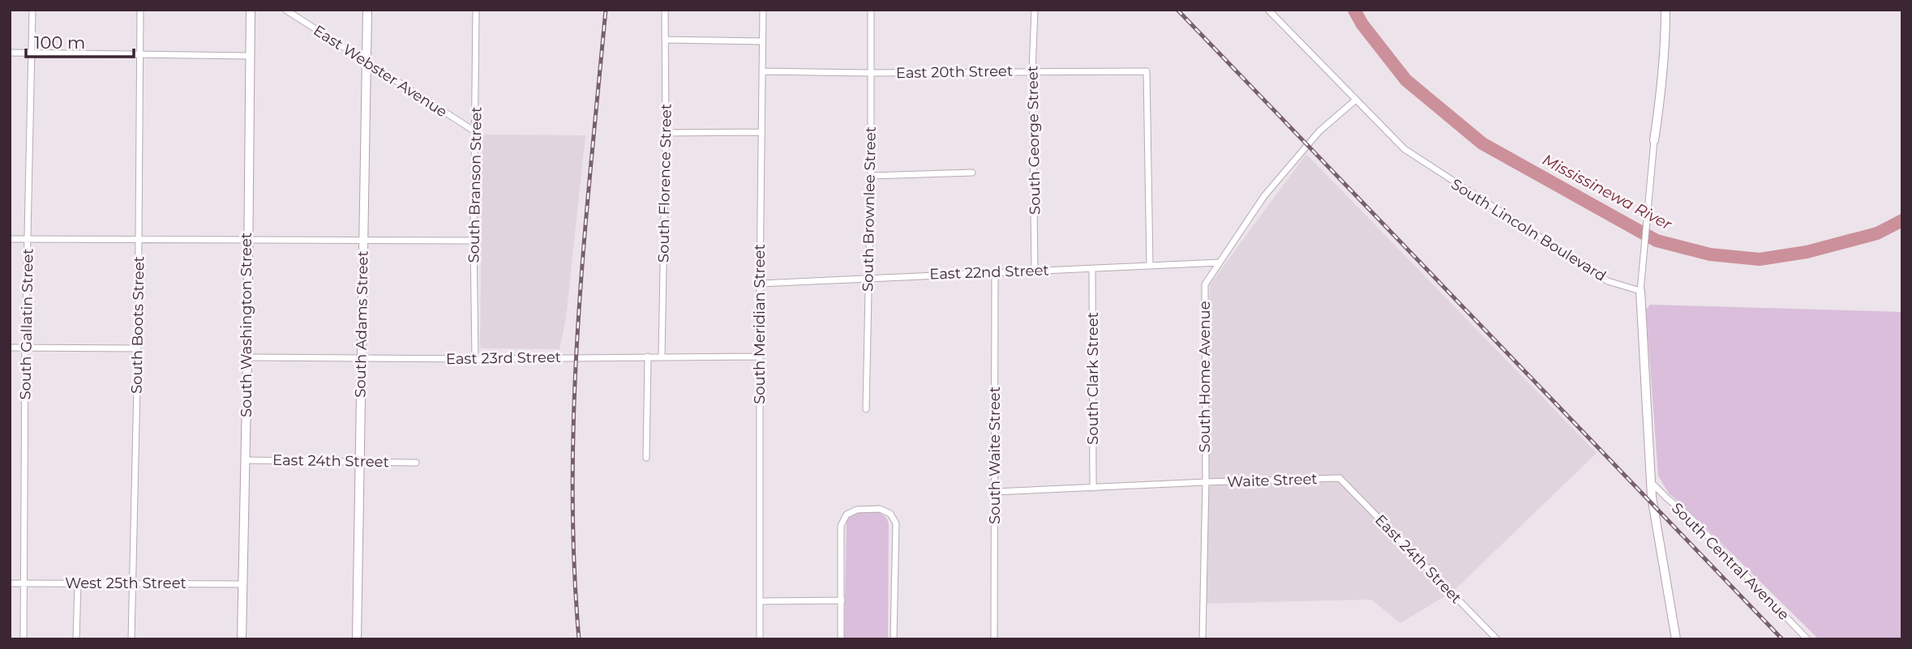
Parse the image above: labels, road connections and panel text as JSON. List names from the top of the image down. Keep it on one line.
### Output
{"streets":{"main road":["South Adams Street","South Washington Street"],"street":["East Webster Avenue","East 20th Street","South George Street","South Florence Street","South Branson Street","South Brownlee Street","South Lincoln Boulevard","East 22nd Street","South Gallatin Street","South Meridian Street","South Boots Street","East 23rd Street","South Home Avenue","South Clark Street","South Waite Street","East 24th Street","Waite Street","South Central Avenue","West 25th Street"]},"crossings":[["East Webster Avenue","South Branson Street"],["East Webster Avenue","South Adams Street"],["East 20th Street","South George Street"],["East 20th Street","South Brownlee Street"],["East 20th Street","East 22nd Street"],["East 20th Street","South Meridian Street"],["South George Street","East 22nd Street"],["South Florence Street","East 23rd Street"],["South Branson Street","East 23rd Street"],["South Brownlee Street","East 22nd Street"],["South Lincoln Boulevard","South Home Avenue"],["East 22nd Street","South Meridian Street"],["East 22nd Street","South Home Avenue"],["East 22nd Street","South Clark Street"],["East 22nd Street","South Waite Street"],["South Gallatin Street","West 25th Street"],["South Adams Street","East 23rd Street"],["South Adams Street","East 24th Street"],["South Meridian Street","East 23rd Street"],["South Boots Street","West 25th Street"],["South Washington Street","East 23rd Street"],["South Washington Street","East 24th Street"],["South Washington Street","West 25th Street"],["South Home Avenue","Waite Street"],["East 24th Street","Waite Street"]],"water":["Mississinewa River"],"scale_bar":"100 m"}
